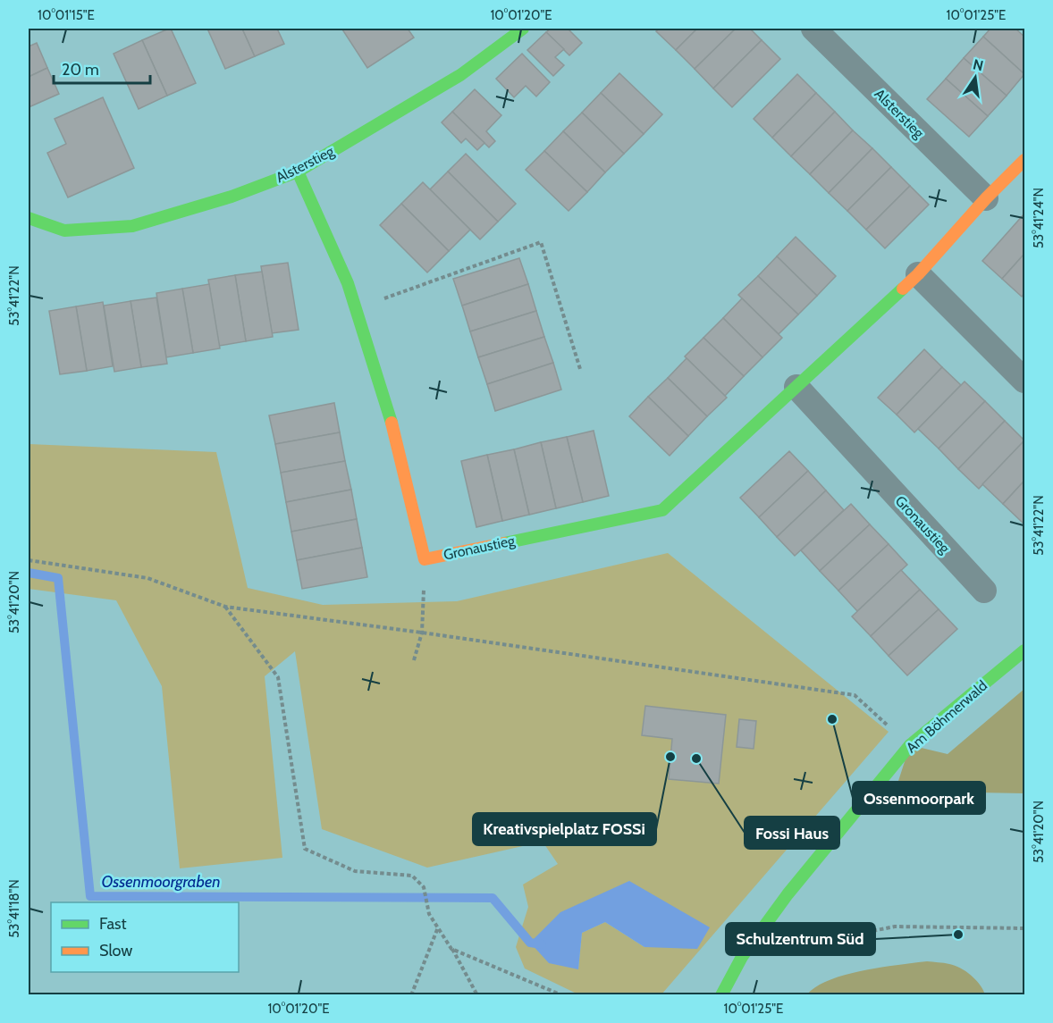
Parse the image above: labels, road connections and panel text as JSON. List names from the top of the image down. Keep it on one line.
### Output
{"streets":{"street":["Alsterstieg","Gronaustieg","Am Böhmerwald"]},"crossings":[["Alsterstieg","Gronaustieg"]],"water":["Ossenmoorgraben"],"places":["Ossenmoorpark","Kreativspielplatz FOSSi","Fossi Haus","Schulzentrum Süd"],"legend":["Fast","Slow"],"scale_bar":"20 m","north":"top","coordinates":["10°01'15\"E","10°01'20\"E","10°01'25\"E","53°41'24\"N","53°41'22\"N","53°41'20\"N","53°41'18\"N"]}
